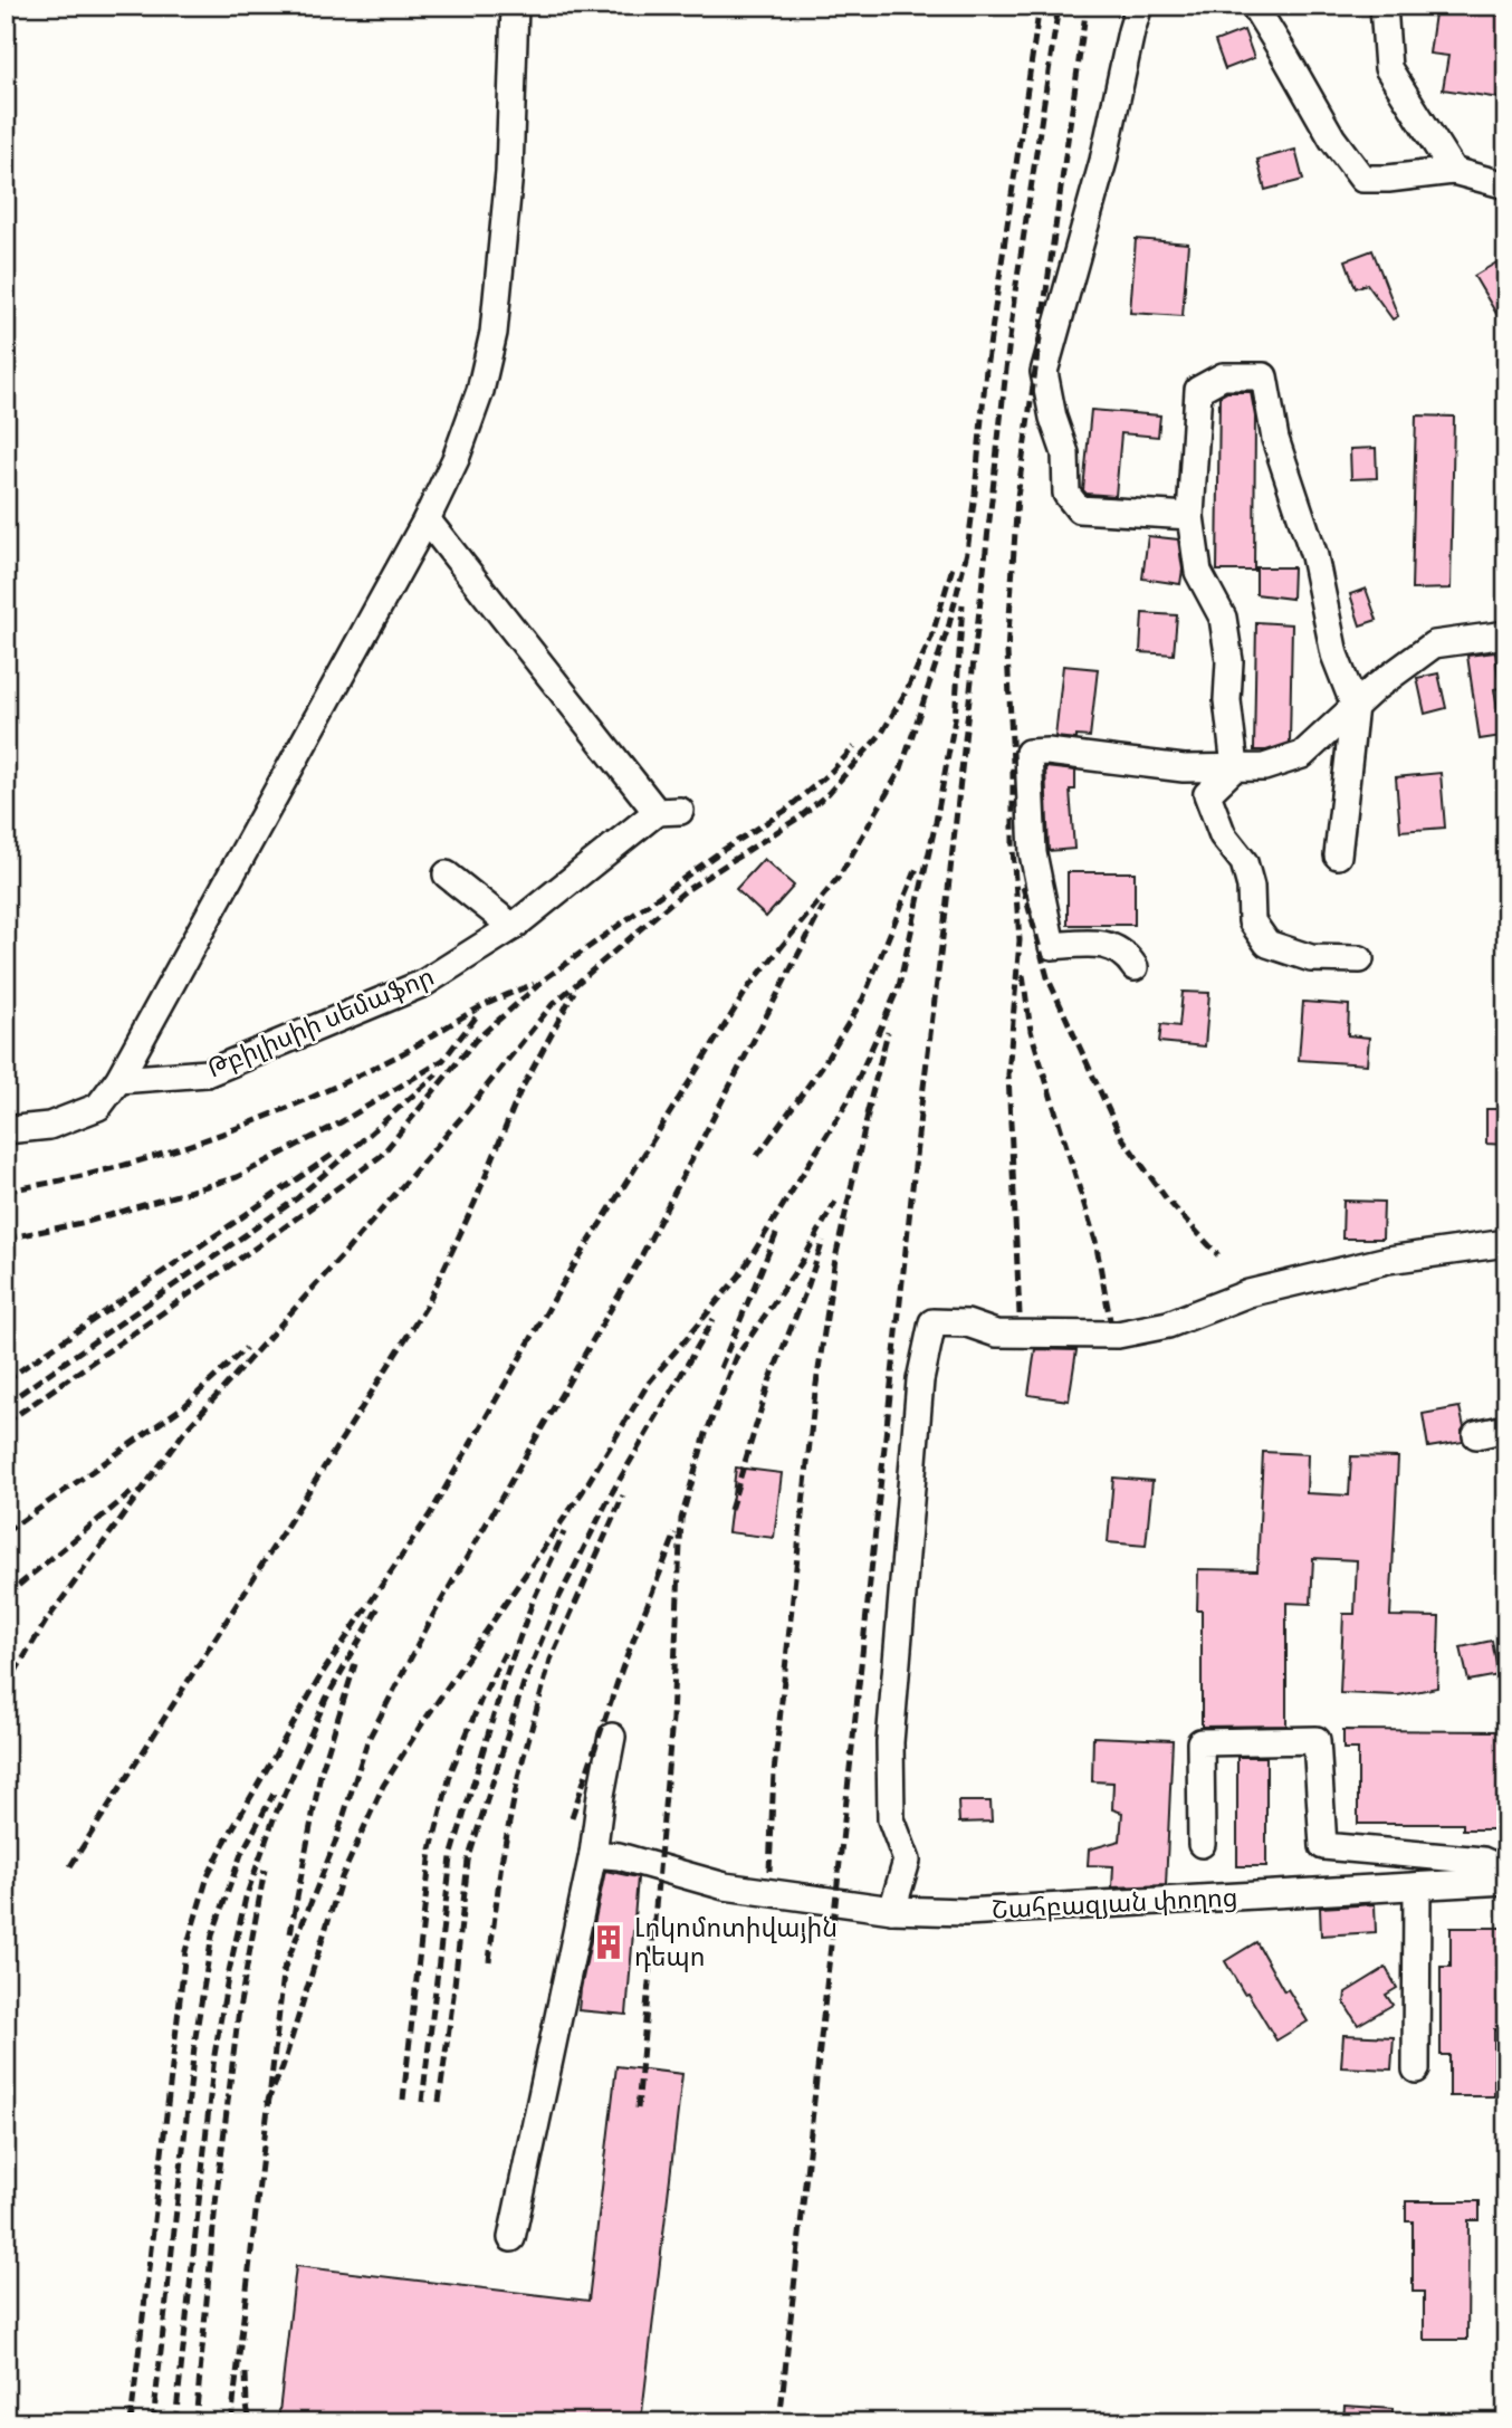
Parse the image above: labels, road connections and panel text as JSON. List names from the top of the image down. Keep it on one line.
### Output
{"streets":{"street":["Թբիլիսիի սեմաֆոր","Շահբազյան փողոց"]},"places":{"building":["Լոկոմոտիվային դեպո"]}}
